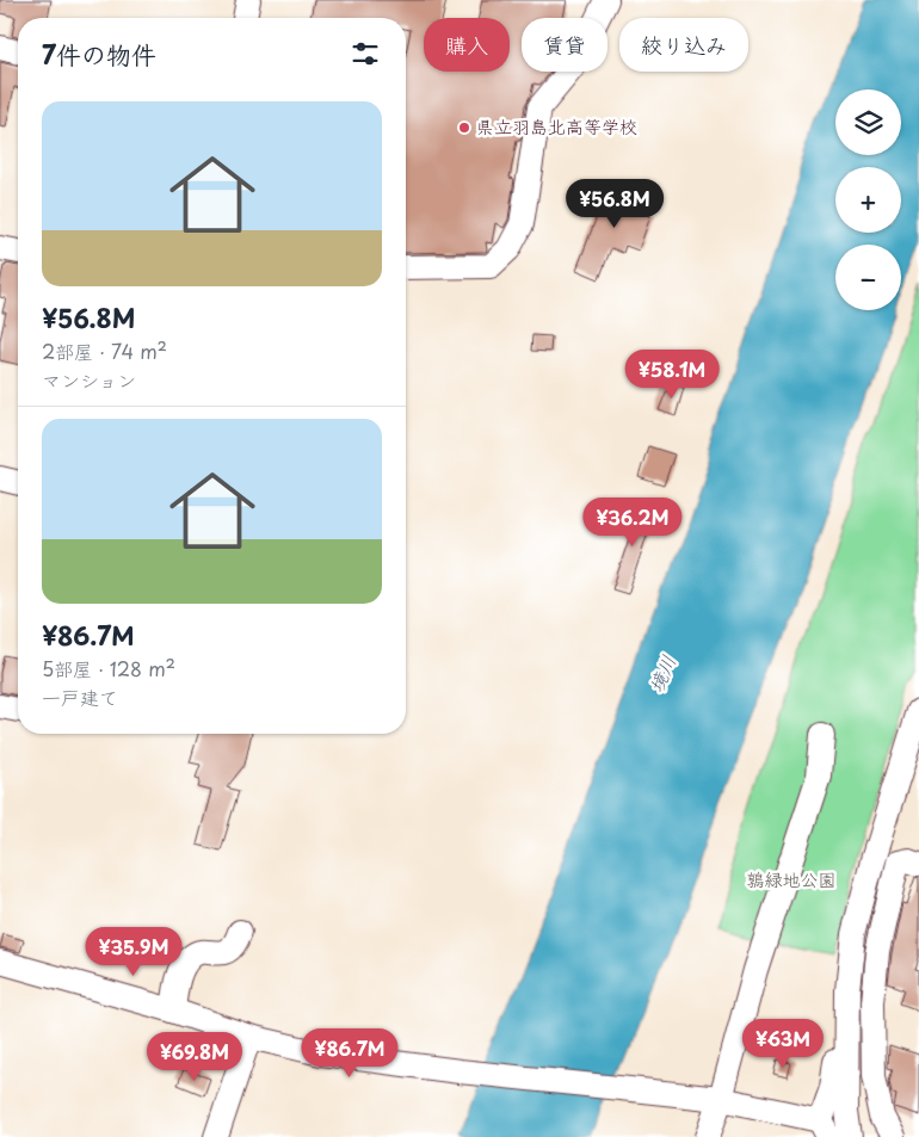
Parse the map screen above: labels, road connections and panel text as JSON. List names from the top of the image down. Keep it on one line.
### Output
{"water":["境川"],"parks":["鶉緑地公園"],"places":["県立羽島北高等学校"],"page":{"chip":["購入","賃貸","絞り込み"],"heading":"7件の物件","map_buttons":["+","−"],"list":[{"name":"¥56.8M","note":"2部屋 · 74 m² · マンション"},{"name":"¥86.7M","note":"5部屋 · 128 m² · 一戸建て"}],"price":["¥56.8M","¥58.1M","¥36.2M","¥35.9M","¥63M","¥86.7M","¥69.8M"]}}
